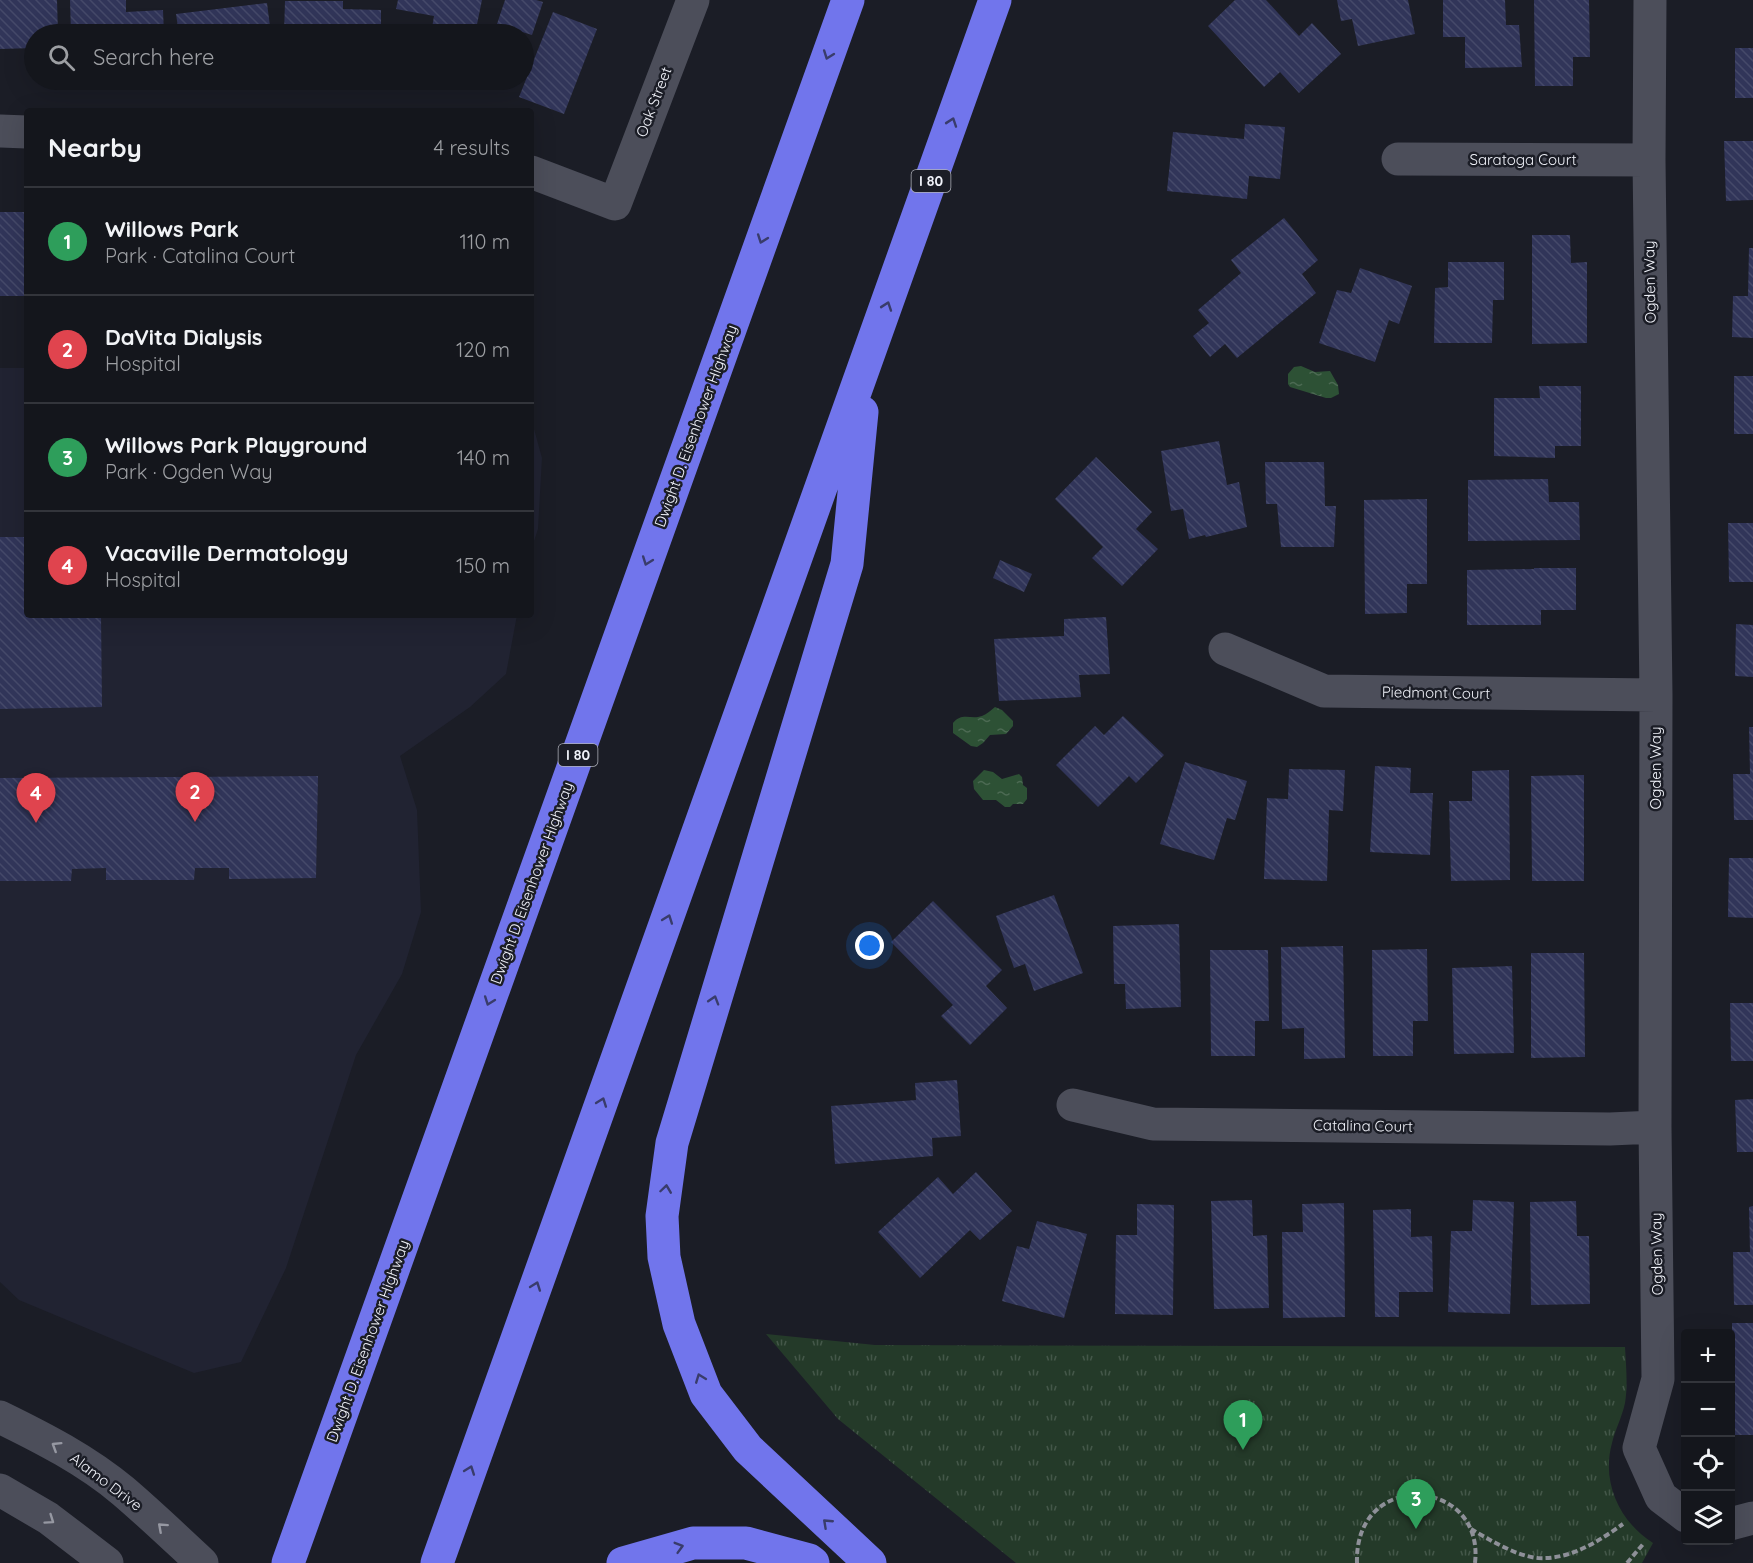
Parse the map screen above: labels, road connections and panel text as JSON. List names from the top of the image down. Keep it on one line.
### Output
{"streets":{"highway":["I 80","Dwight D. Eisenhower Highway"],"street":["Oak Street","Saratoga Court","Ogden Way","Piedmont Court","Catalina Court","Alamo Drive"]},"crossings":[["Saratoga Court","Ogden Way"],["Ogden Way","Piedmont Court"],["Ogden Way","Catalina Court"]],"page":{"search":"Search here","heading":["Nearby","4 results"],"list":[{"mark":"1","name":"Willows Park","note":"Park · Catalina Court","value":"110 m"},{"mark":"2","name":"DaVita Dialysis","note":"Hospital","value":"120 m"},{"mark":"3","name":"Willows Park Playground","note":"Park · Ogden Way","value":"140 m"},{"mark":"4","name":"Vacaville Dermatology","note":"Hospital","value":"150 m"}],"pins":["2","4","1","3"],"map_buttons":["+","−"]}}
